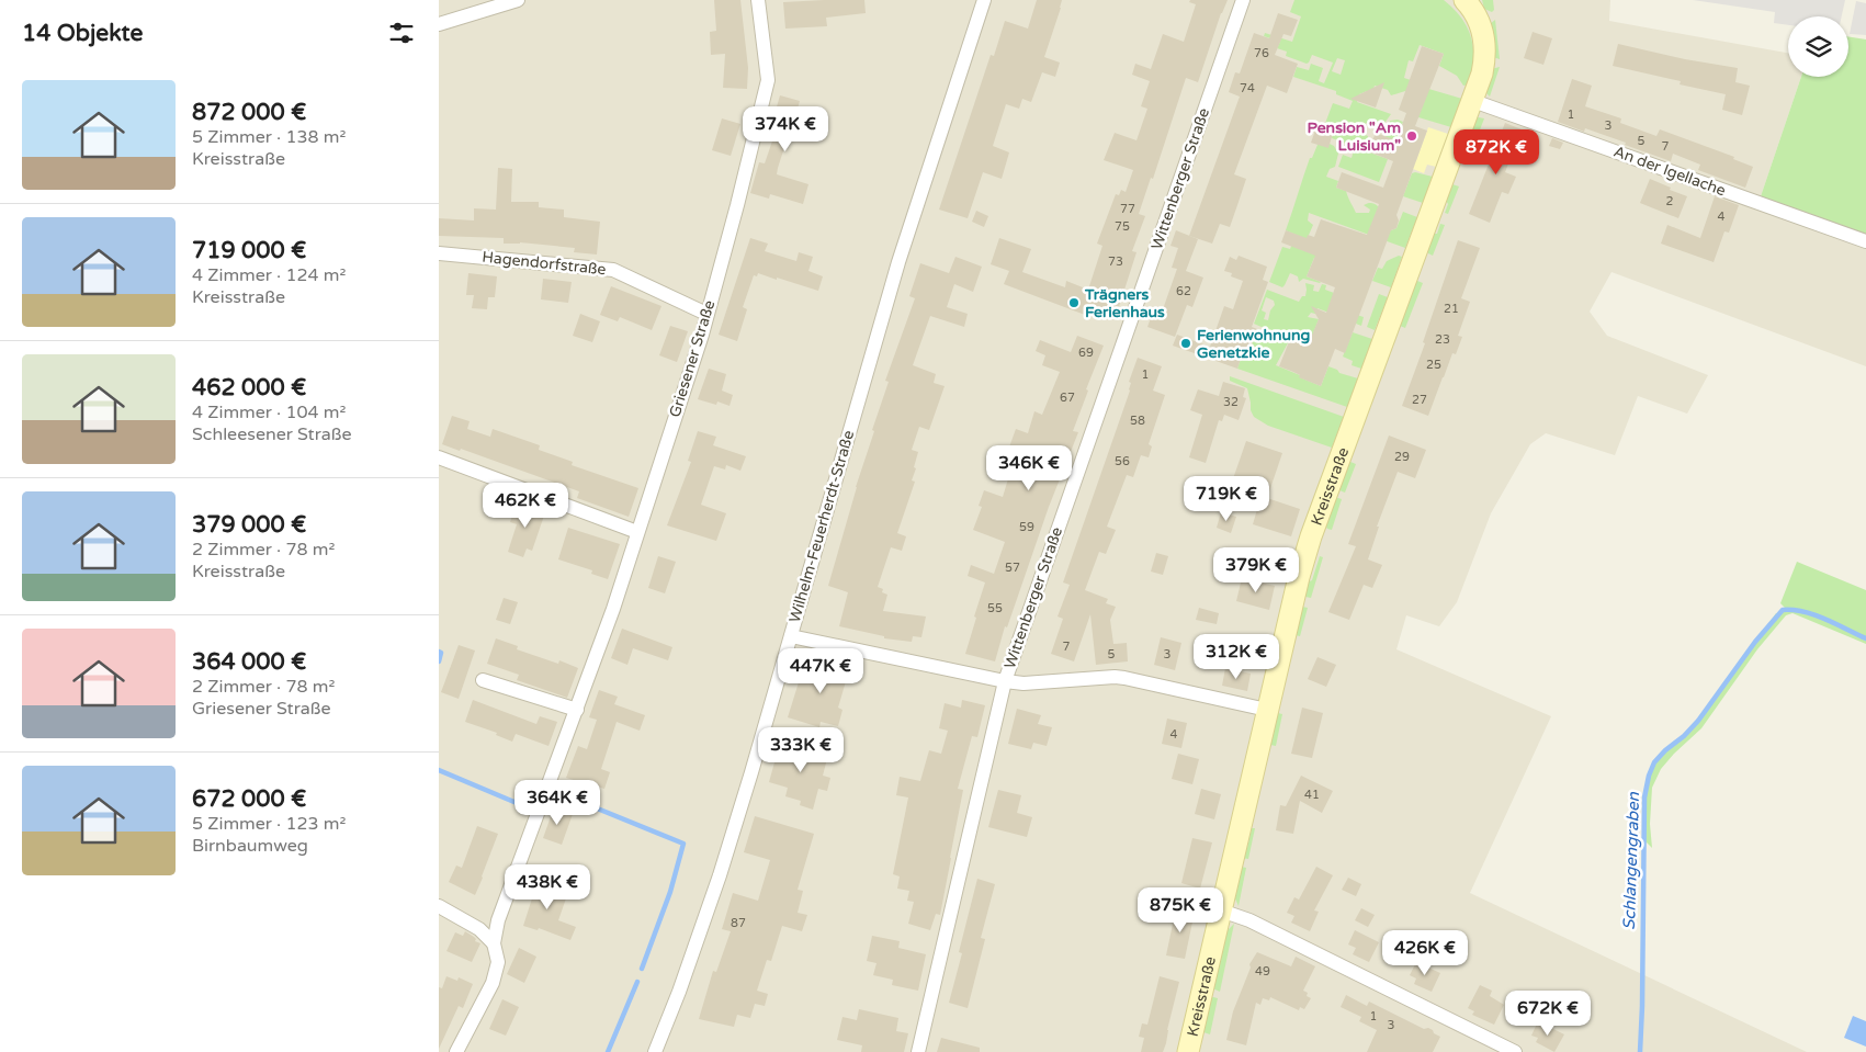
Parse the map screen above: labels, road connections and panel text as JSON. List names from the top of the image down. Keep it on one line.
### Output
{"streets":{"main road":["Kreisstraße"],"street":["An der Igellache","Wittenberger Straße","Hagendorfstraße","Griesener Straße","Wilhelm-Feuerherdt-Straße"]},"crossings":[["An der Igellache","Kreisstraße"],["Hagendorfstraße","Griesener Straße"]],"water":["Schlangengraben"],"places":["Pension \"Am Luisium\"","Trägners Ferienhaus","Ferienwohnung Genetzkie"],"house_numbers":["76","74","1","3","5","7","2","77","4","75","73","62","21","23","69","25","1","67","27","32","58","29","56","59","57","55","7","5","3","4","41","87","49","1","3"],"page":{"heading":"14 Objekte","list":[{"name":"872 000 €","note":"5 Zimmer · 138 m² · Kreisstraße"},{"name":"719 000 €","note":"4 Zimmer · 124 m² · Kreisstraße"},{"name":"462 000 €","note":"4 Zimmer · 104 m² · Schleesener Straße"},{"name":"379 000 €","note":"2 Zimmer · 78 m² · Kreisstraße"},{"name":"364 000 €","note":"2 Zimmer · 78 m² · Griesener Straße"},{"name":"672 000 €","note":"5 Zimmer · 123 m² · Birnbaumweg"}],"price":["374K €","872K €","346K €","719K €","462K €","379K €","312K €","447K €","333K €","364K €","438K €","875K €","426K €","672K €"]}}
